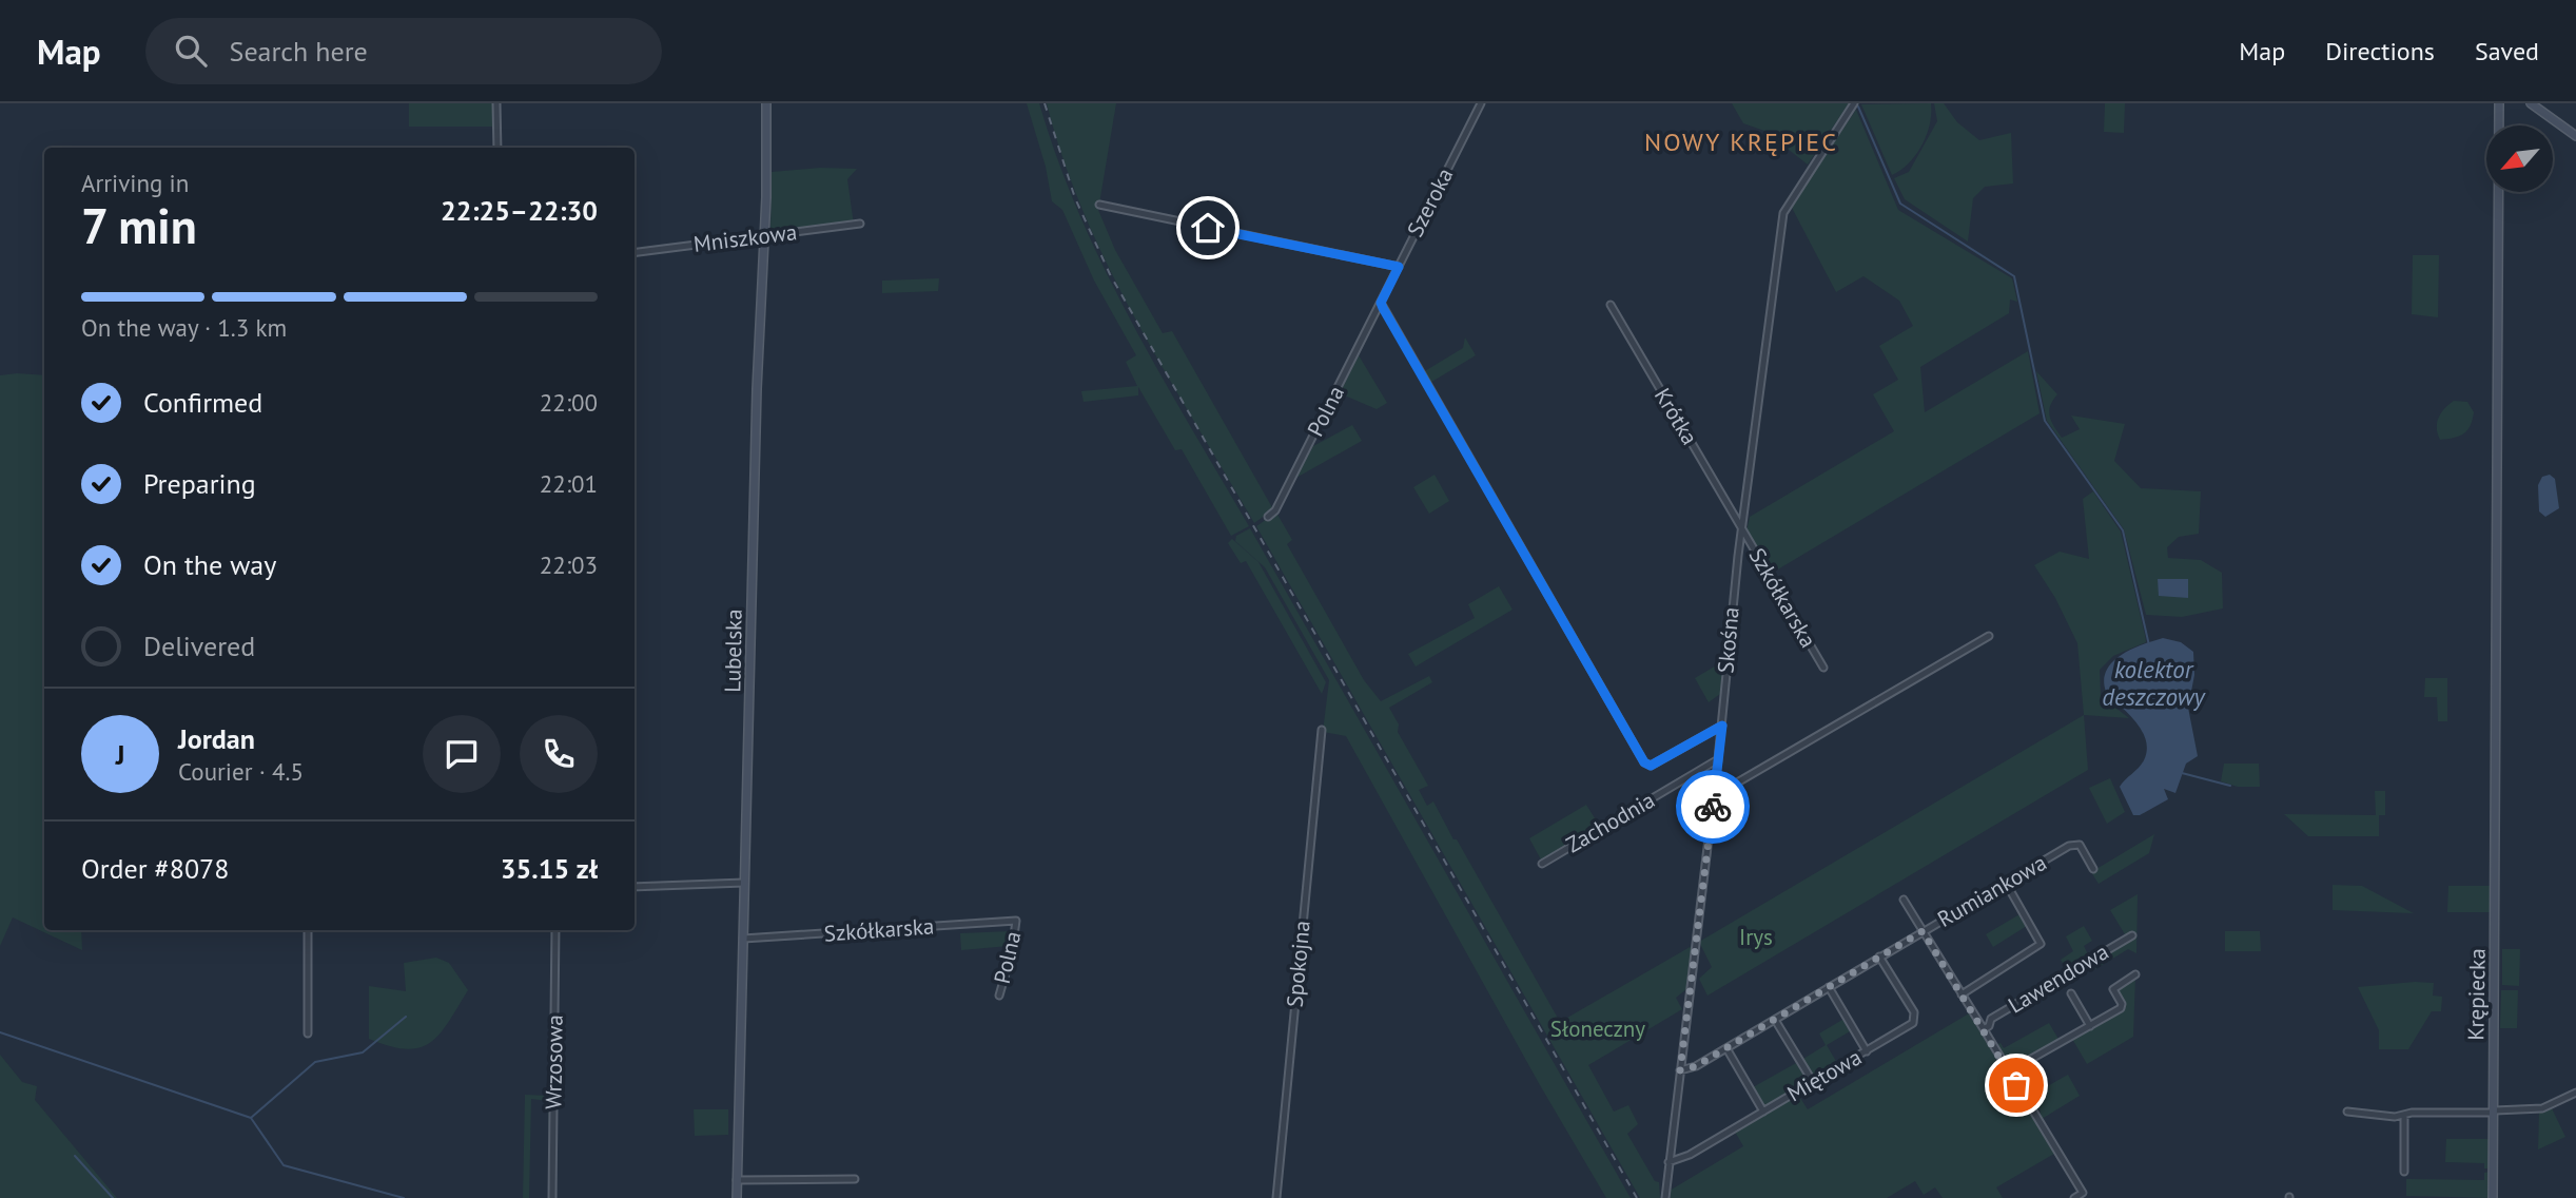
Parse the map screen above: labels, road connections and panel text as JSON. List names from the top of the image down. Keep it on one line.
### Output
{"streets":{"street":["Szeroka","Mniszkowa","Polna","Krótka","Szkółkarska","Skośna","Lubelska","Zachodnia","Rumiankowa","Spokojna","Lawendowa","Krępiecka","Wrzosowa","Miętowa"]},"crossings":[["Szeroka","Polna"],["Mniszkowa","Lubelska"],["Polna","Szkółkarska"],["Krótka","Szkółkarska"],["Krótka","Skośna"],["Szkółkarska","Skośna"],["Szkółkarska","Lubelska"],["Skośna","Zachodnia"],["Skośna","Rumiankowa"],["Skośna","Miętowa"],["Rumiankowa","Miętowa"]],"districts":["NOWY KRĘPIEC"],"water":["kolektor deszczowy"],"parks":["Irys","Słoneczny"],"north":"bottom left","page":{"header":"Map","search":"Search here","nav":["Map","Directions","Saved"],"heading":["7 min","Arriving in","22:25–22:30"],"panel":["Jordan","Courier · 4.5","Order #8078","35.15 zł"],"bar":"On the way · 1.3 km","list":[["Confirmed","22:00"],["Preparing","22:01"],["On the way","22:03"],"Delivered"],"round":"J"}}
